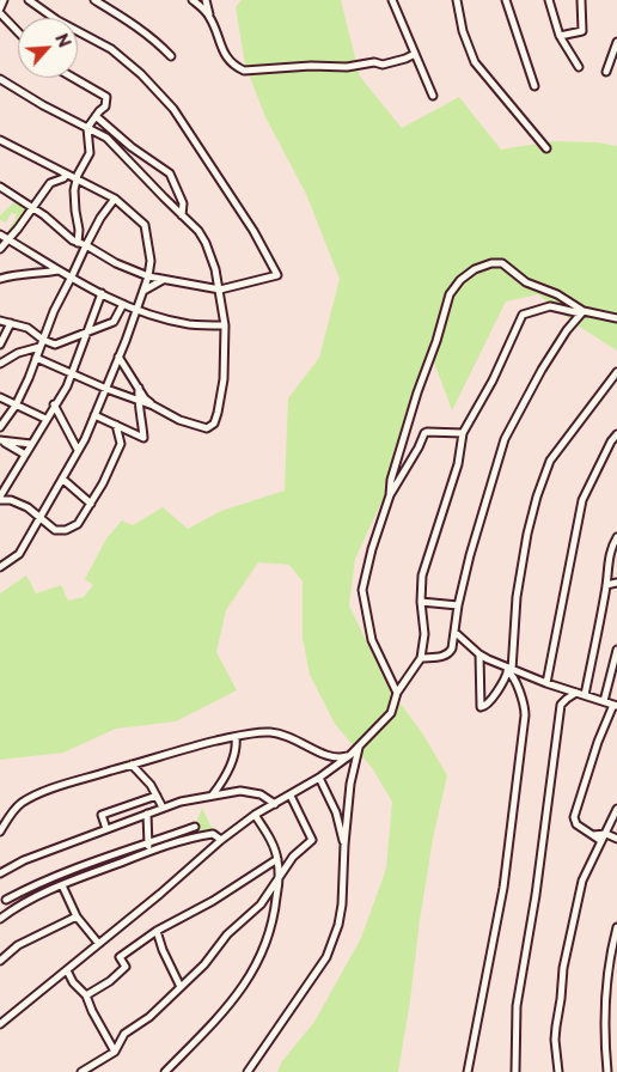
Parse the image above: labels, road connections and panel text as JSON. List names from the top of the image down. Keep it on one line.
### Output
{"north":"top right"}
